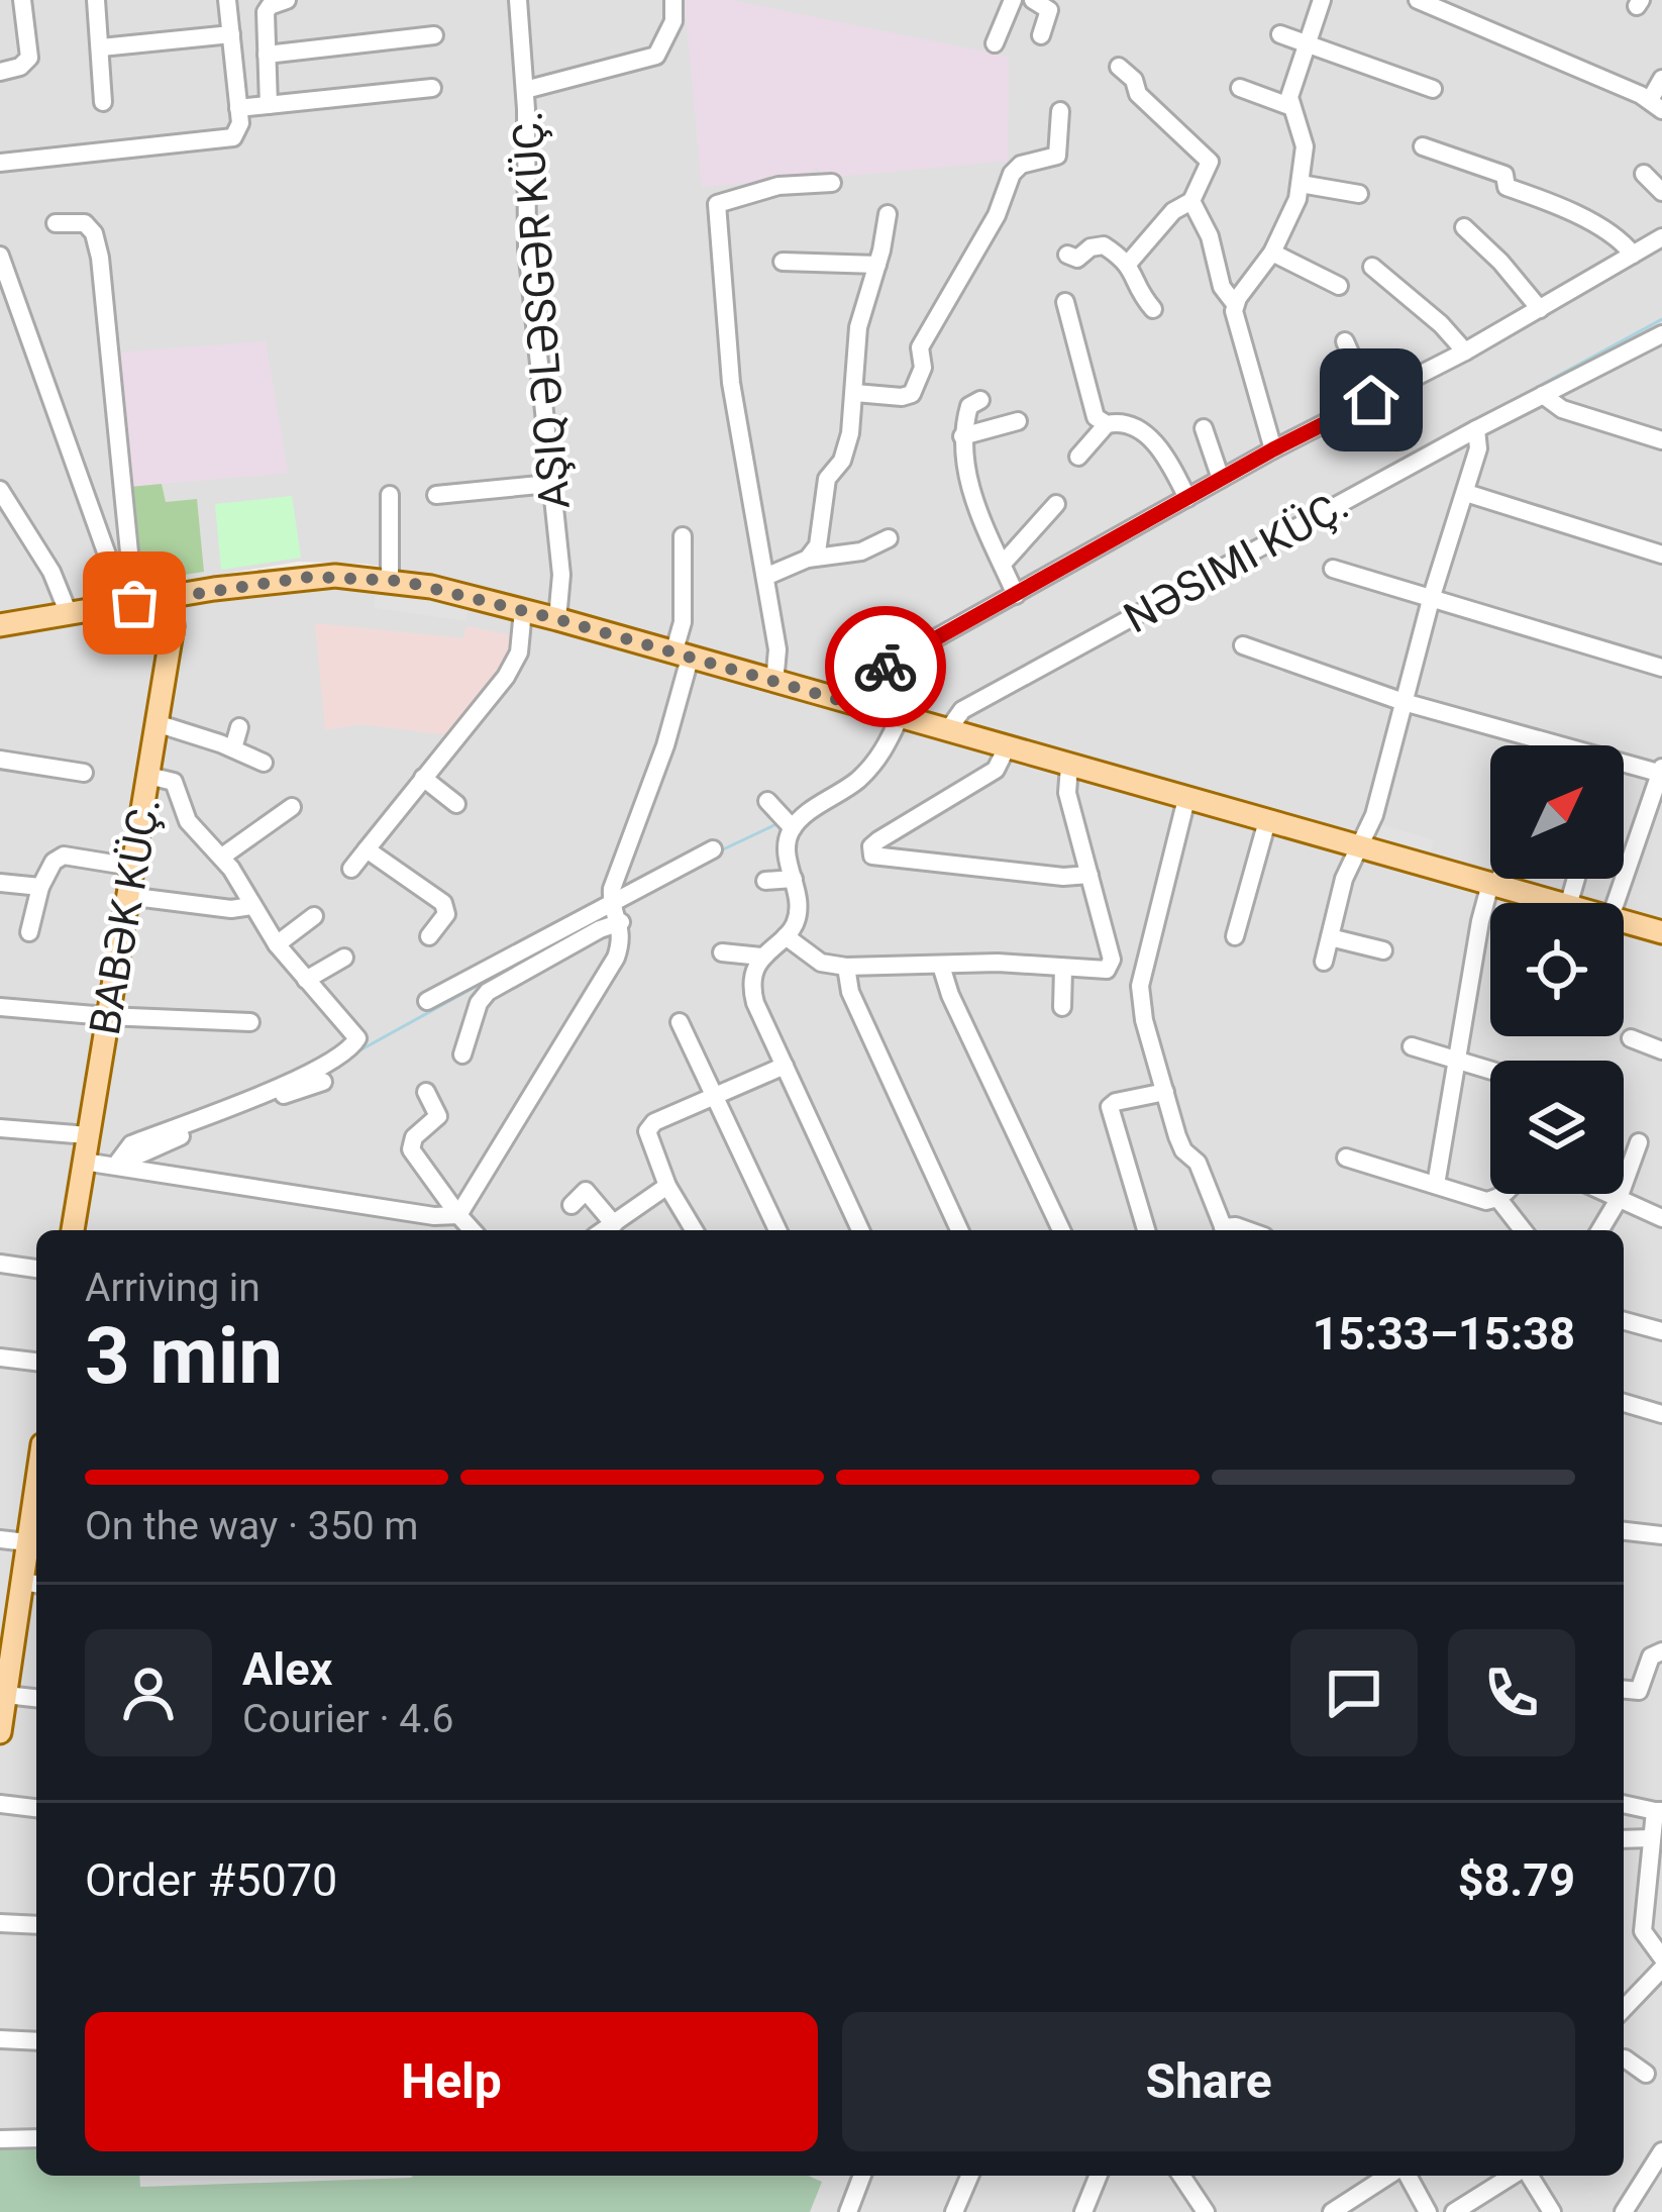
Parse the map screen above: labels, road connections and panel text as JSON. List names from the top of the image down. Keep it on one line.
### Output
{"streets":{"main road":["BABƏK KÜÇ."],"street":["NƏSIMI KÜÇ."]},"north":"top right","page":{"heading":["3 min","Arriving in","15:33–15:38"],"panel":["Alex","Courier · 4.6","Order #5070","$8.79"],"bar":"On the way · 350 m","buttons":["Help","Share"]}}
